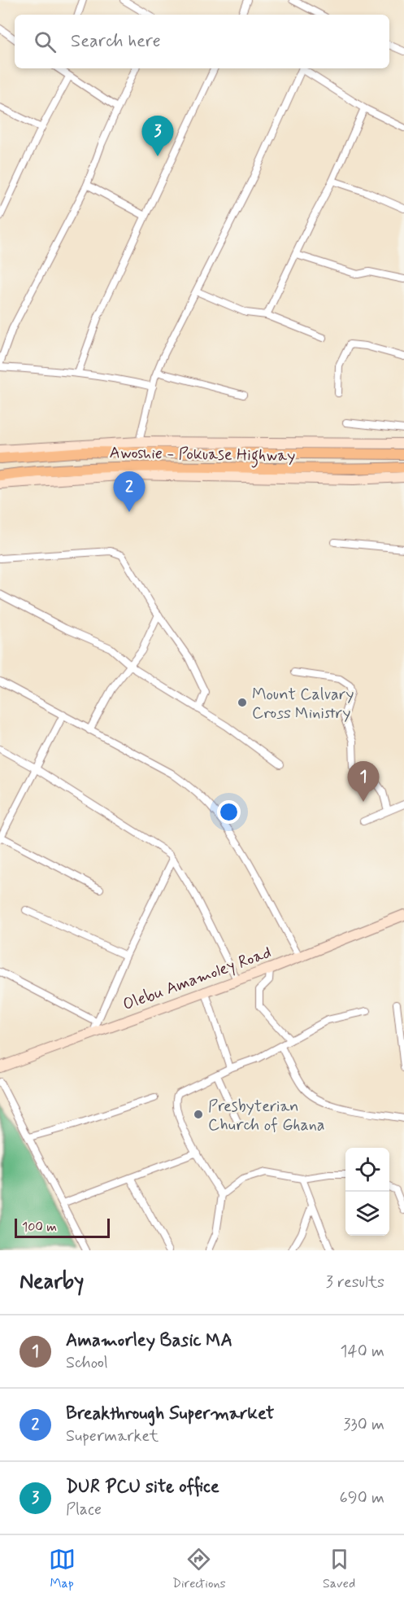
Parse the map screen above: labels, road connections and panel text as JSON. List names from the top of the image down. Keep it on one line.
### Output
{"streets":{"main road":["Awoshie - Pokuase Highway"],"street":["Olebu Amamoley Road"]},"places":["Mount Calvary Cross Ministry","Presbyterian Church of Ghana"],"scale_bar":"100 m","page":{"search":"Search here","pins":["3","2","1"],"scale":"100 m","heading":["Nearby","3 results"],"list":[{"mark":"1","name":"Amamorley Basic MA","note":"School","value":"140 m"},{"mark":"2","name":"Breakthrough Supermarket","note":"Supermarket","value":"330 m"},{"mark":"3","name":"DUR PCU site office","note":"Place","value":"690 m"}],"nav":["Map","Directions","Saved"]}}
